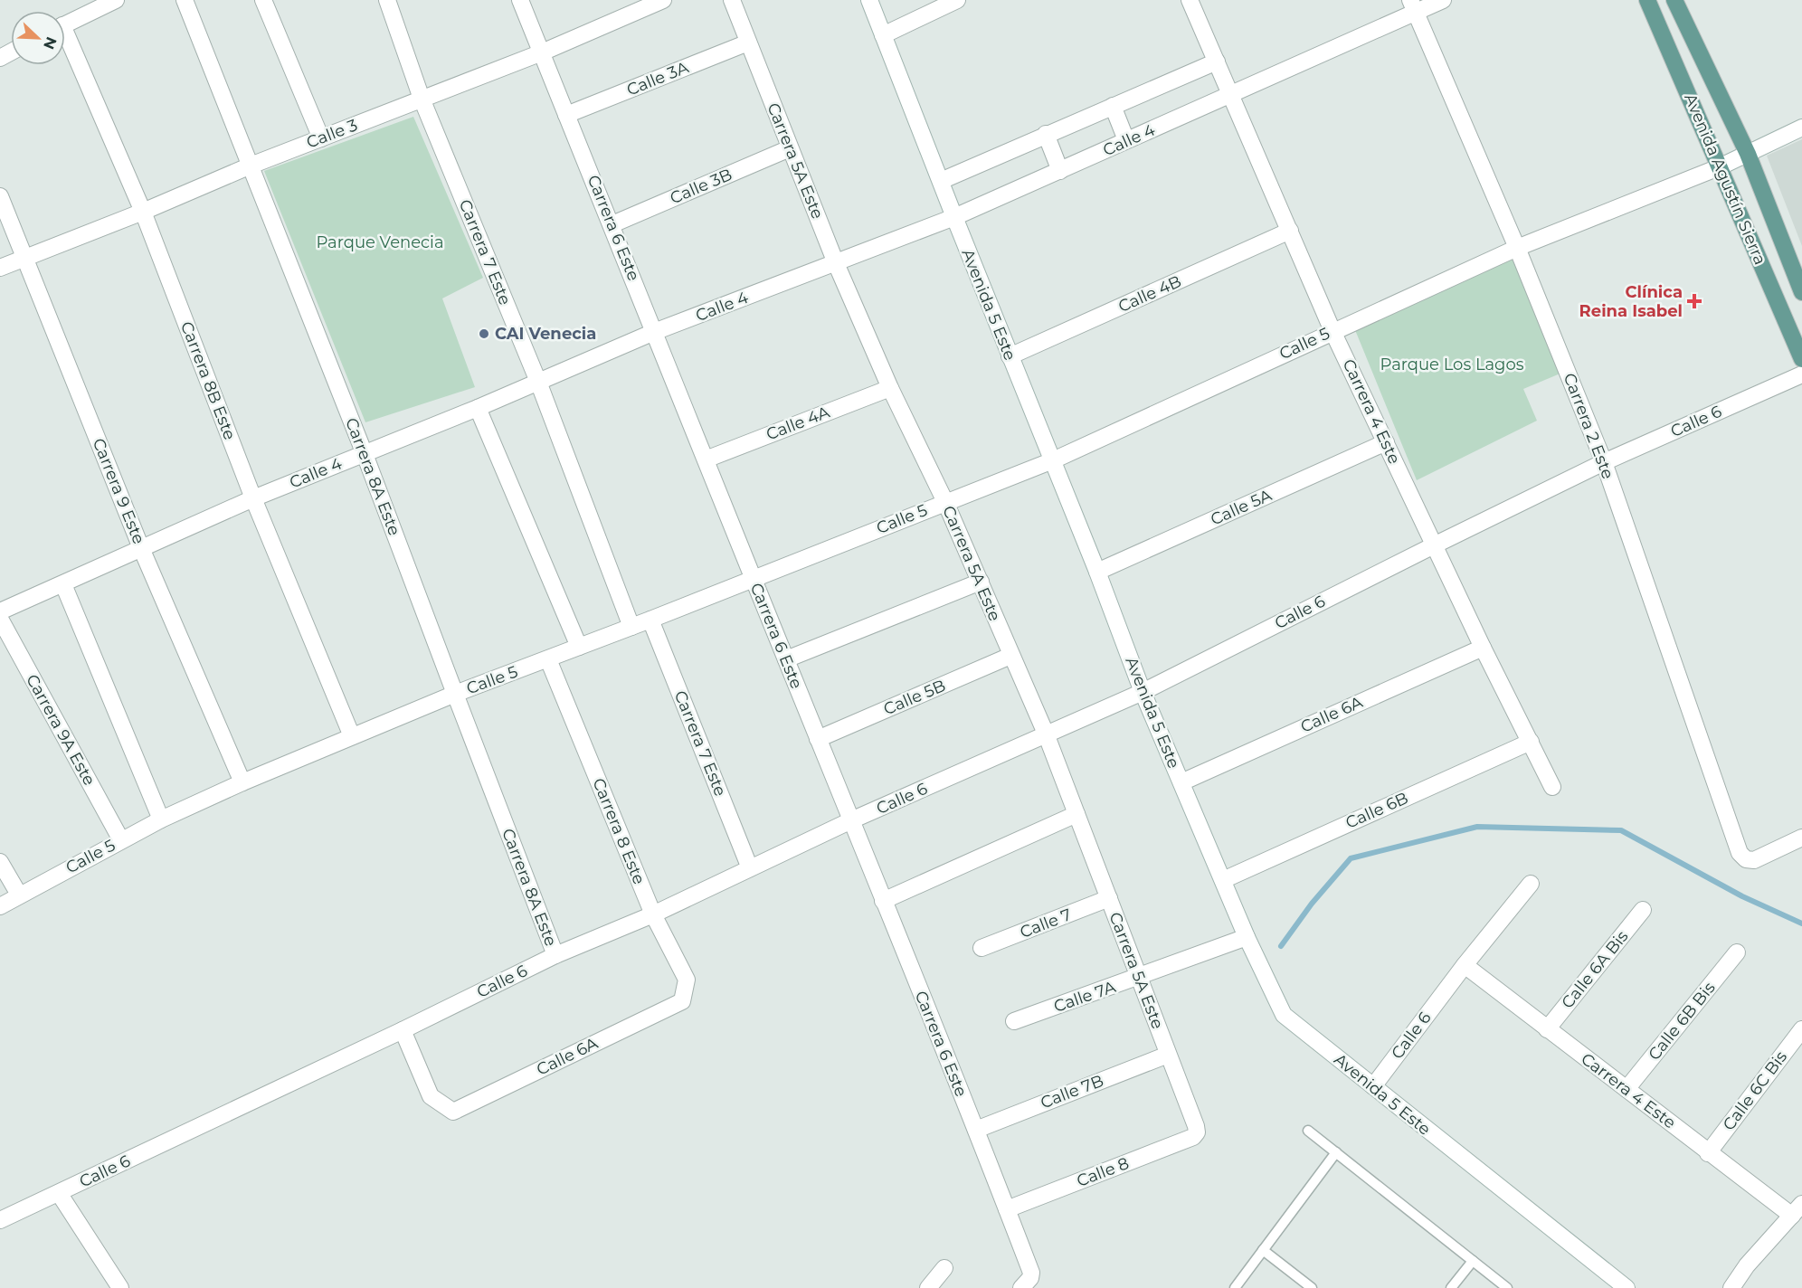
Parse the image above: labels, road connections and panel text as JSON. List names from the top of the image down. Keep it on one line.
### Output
{"streets":{"main road":["Avenida Agustín Sierra"],"street":["Calle 3A","Calle 3","Calle 4","Carrera 5A Este","Calle 3B","Carrera 6 Este","Carrera 7 Este","Calle 4B","Avenida 5 Este","Calle 5","Carrera 8B Este","Carrera 4 Este","Calle 6","Calle 4A","Carrera 2 Este","Carrera 8A Este","Carrera 9 Este","Calle 5A","Calle 5B","Calle 6A","Carrera 9A Este","Calle 6B","Carrera 8 Este","Calle 7","Calle 6A Bis","Calle 7A","Calle 6B Bis","Calle 6C Bis","Calle 7B","Calle 8"]},"crossings":[["Calle 3A","Carrera 5A Este"],["Calle 3A","Carrera 6 Este"],["Calle 3","Carrera 6 Este"],["Calle 3","Carrera 7 Este"],["Calle 3","Carrera 8B Este"],["Calle 3","Carrera 8A Este"],["Calle 3","Carrera 9 Este"],["Calle 4","Carrera 5A Este"],["Calle 4","Carrera 6 Este"],["Calle 4","Carrera 7 Este"],["Calle 4","Avenida 5 Este"],["Calle 4","Carrera 8B Este"],["Calle 4","Carrera 4 Este"],["Calle 4","Carrera 2 Este"],["Calle 4","Carrera 8A Este"],["Calle 4","Carrera 9 Este"],["Carrera 5A Este","Calle 3B"],["Carrera 5A Este","Calle 5"],["Carrera 5A Este","Calle 6"],["Carrera 5A Este","Calle 4A"],["Carrera 5A Este","Calle 5B"],["Carrera 5A Este","Calle 7"],["Carrera 5A Este","Calle 7A"],["Carrera 5A Este","Calle 7B"],["Carrera 5A Este","Calle 8"],["Avenida Agustín Sierra","Calle 5"],["Calle 3B","Carrera 6 Este"],["Carrera 6 Este","Calle 5"],["Carrera 6 Este","Calle 6"],["Carrera 6 Este","Calle 4A"],["Carrera 6 Este","Calle 5B"],["Carrera 6 Este","Calle 7B"],["Carrera 6 Este","Calle 8"],["Carrera 7 Este","Calle 5"],["Carrera 7 Este","Calle 6"],["Calle 4B","Avenida 5 Este"],["Calle 4B","Carrera 4 Este"],["Avenida 5 Este","Calle 5"],["Avenida 5 Este","Calle 6"],["Avenida 5 Este","Calle 5A"],["Avenida 5 Este","Calle 6A"],["Avenida 5 Este","Calle 6B"],["Avenida 5 Este","Calle 7A"],["Calle 5","Carrera 8B Este"],["Calle 5","Carrera 4 Este"],["Calle 5","Carrera 2 Este"],["Calle 5","Carrera 8A Este"],["Calle 5","Carrera 9 Este"],["Calle 5","Carrera 9A Este"],["Calle 5","Carrera 8 Este"],["Carrera 4 Este","Calle 6"],["Carrera 4 Este","Calle 5A"],["Carrera 4 Este","Calle 6A"],["Carrera 4 Este","Calle 6B"],["Carrera 4 Este","Calle 6A Bis"],["Carrera 4 Este","Calle 6B Bis"],["Carrera 4 Este","Calle 6C Bis"],["Calle 6","Carrera 2 Este"],["Calle 6","Carrera 8A Este"],["Calle 6","Calle 6A"],["Calle 6","Carrera 8 Este"],["Calle 6A","Carrera 8 Este"]],"parks":["Parque Venecia","Parque Los Lagos"],"places":{"health":["Clínica Reina Isabel"],"other":["CAI Venecia"]},"north":"bottom right"}
